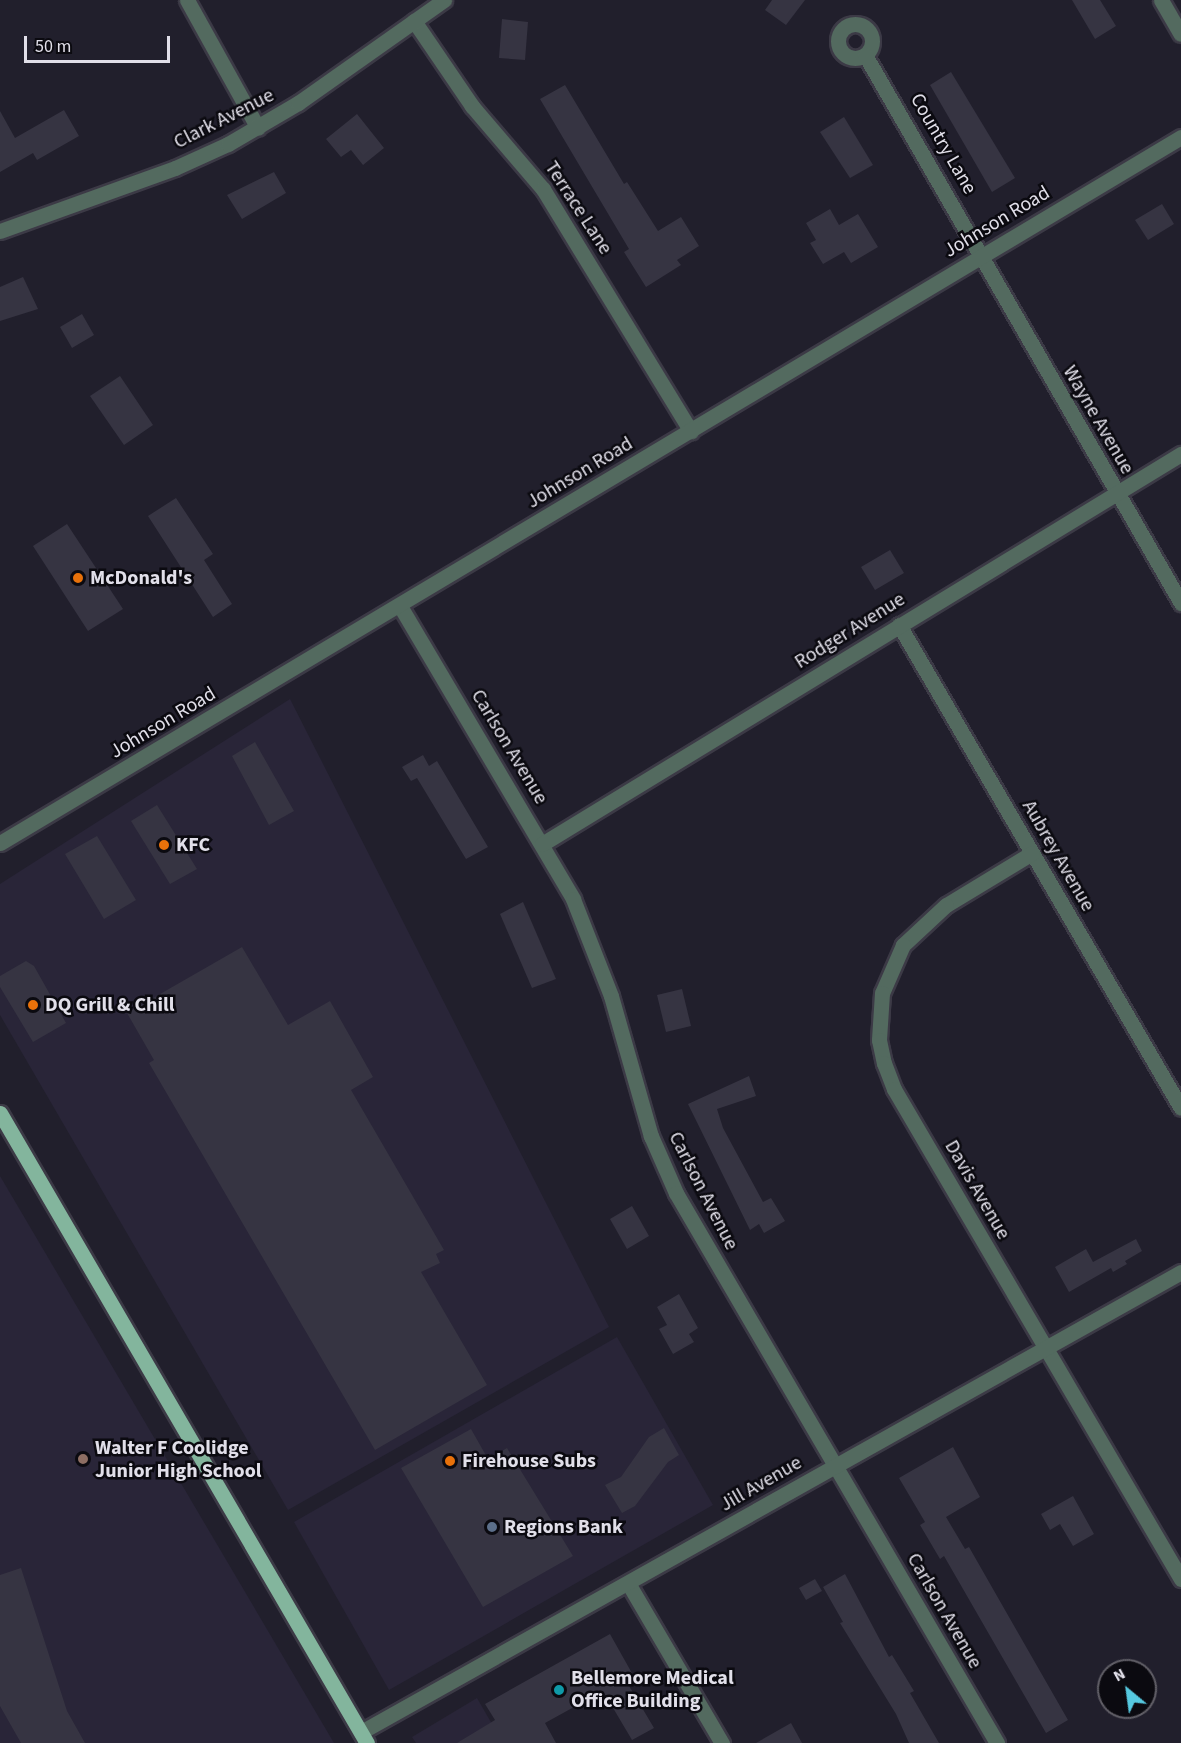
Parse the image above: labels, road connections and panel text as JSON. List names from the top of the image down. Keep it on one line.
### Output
{"streets":{"street":["Clark Avenue","Country Lane","Terrace Lane","Johnson Road","Wayne Avenue","Rodger Avenue","Carlson Avenue","Aubrey Avenue","Davis Avenue","Jill Avenue"]},"crossings":[["Clark Avenue","Terrace Lane"],["Country Lane","Johnson Road"],["Country Lane","Wayne Avenue"],["Terrace Lane","Johnson Road"],["Johnson Road","Wayne Avenue"],["Johnson Road","Carlson Avenue"],["Wayne Avenue","Rodger Avenue"],["Rodger Avenue","Carlson Avenue"],["Rodger Avenue","Aubrey Avenue"],["Carlson Avenue","Jill Avenue"],["Aubrey Avenue","Davis Avenue"],["Davis Avenue","Jill Avenue"]],"places":["McDonald's","KFC","DQ Grill & Chill","Walter F Coolidge Junior High School","Firehouse Subs","Regions Bank","Bellemore Medical Office Building"],"scale_bar":"50 m","north":"top left"}
